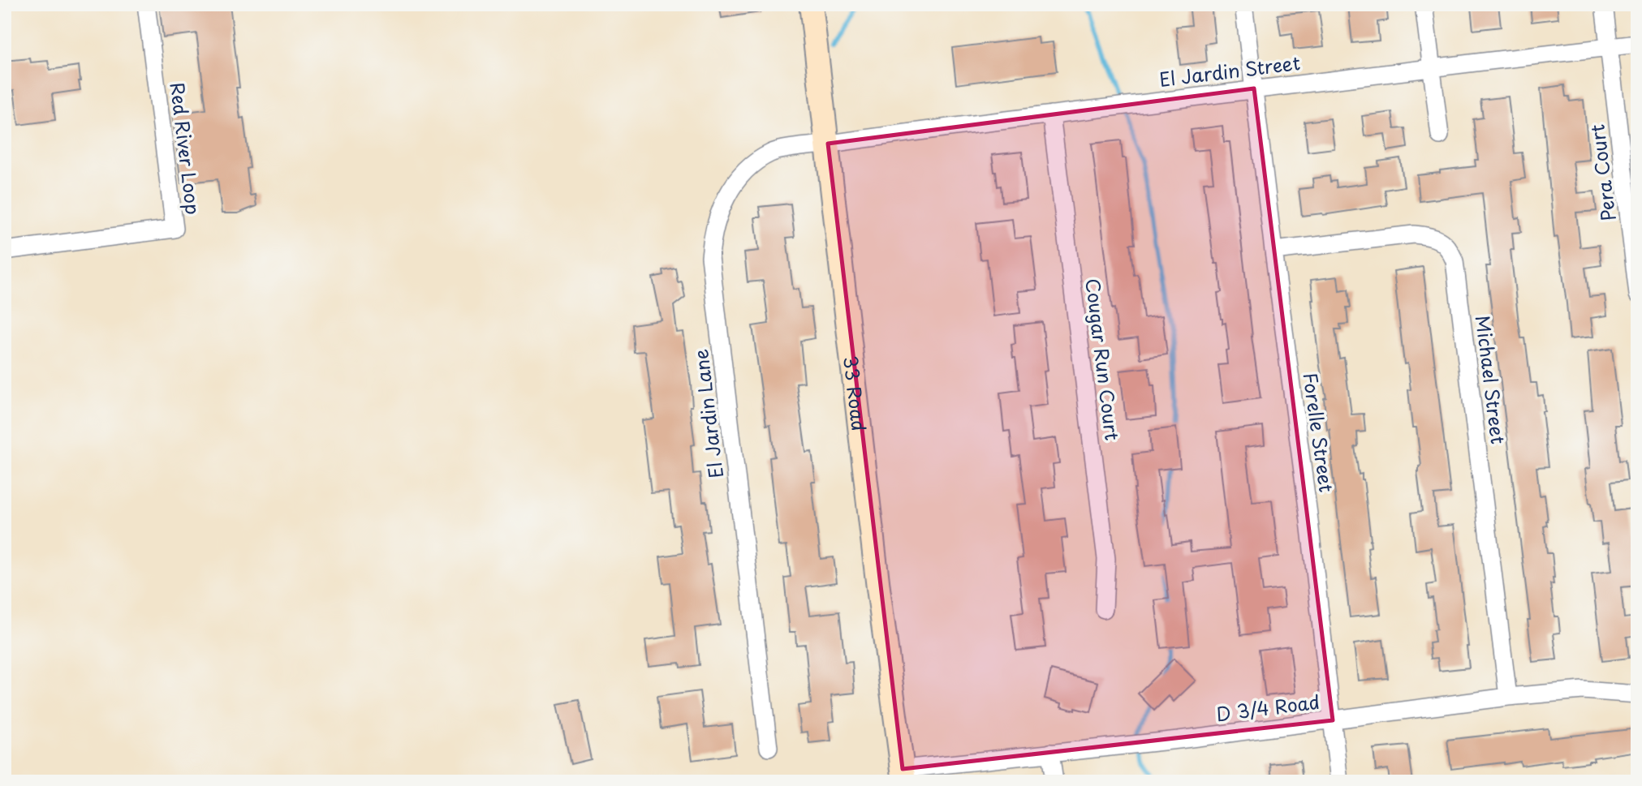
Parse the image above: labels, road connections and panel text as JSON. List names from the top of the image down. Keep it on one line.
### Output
{"streets":{"main road":["33 Road"],"street":["El Jardin Street","Red River Loop","Pera Court","Cougar Run Court","Michael Street","El Jardin Lane","Forelle Street","D 3/4 Road"]},"crossings":[["El Jardin Street","Pera Court"],["El Jardin Street","Cougar Run Court"],["El Jardin Street","33 Road"],["El Jardin Street","El Jardin Lane"],["El Jardin Street","Forelle Street"],["Michael Street","Forelle Street"],["Michael Street","D 3/4 Road"],["33 Road","El Jardin Lane"],["33 Road","D 3/4 Road"],["Forelle Street","D 3/4 Road"]]}
